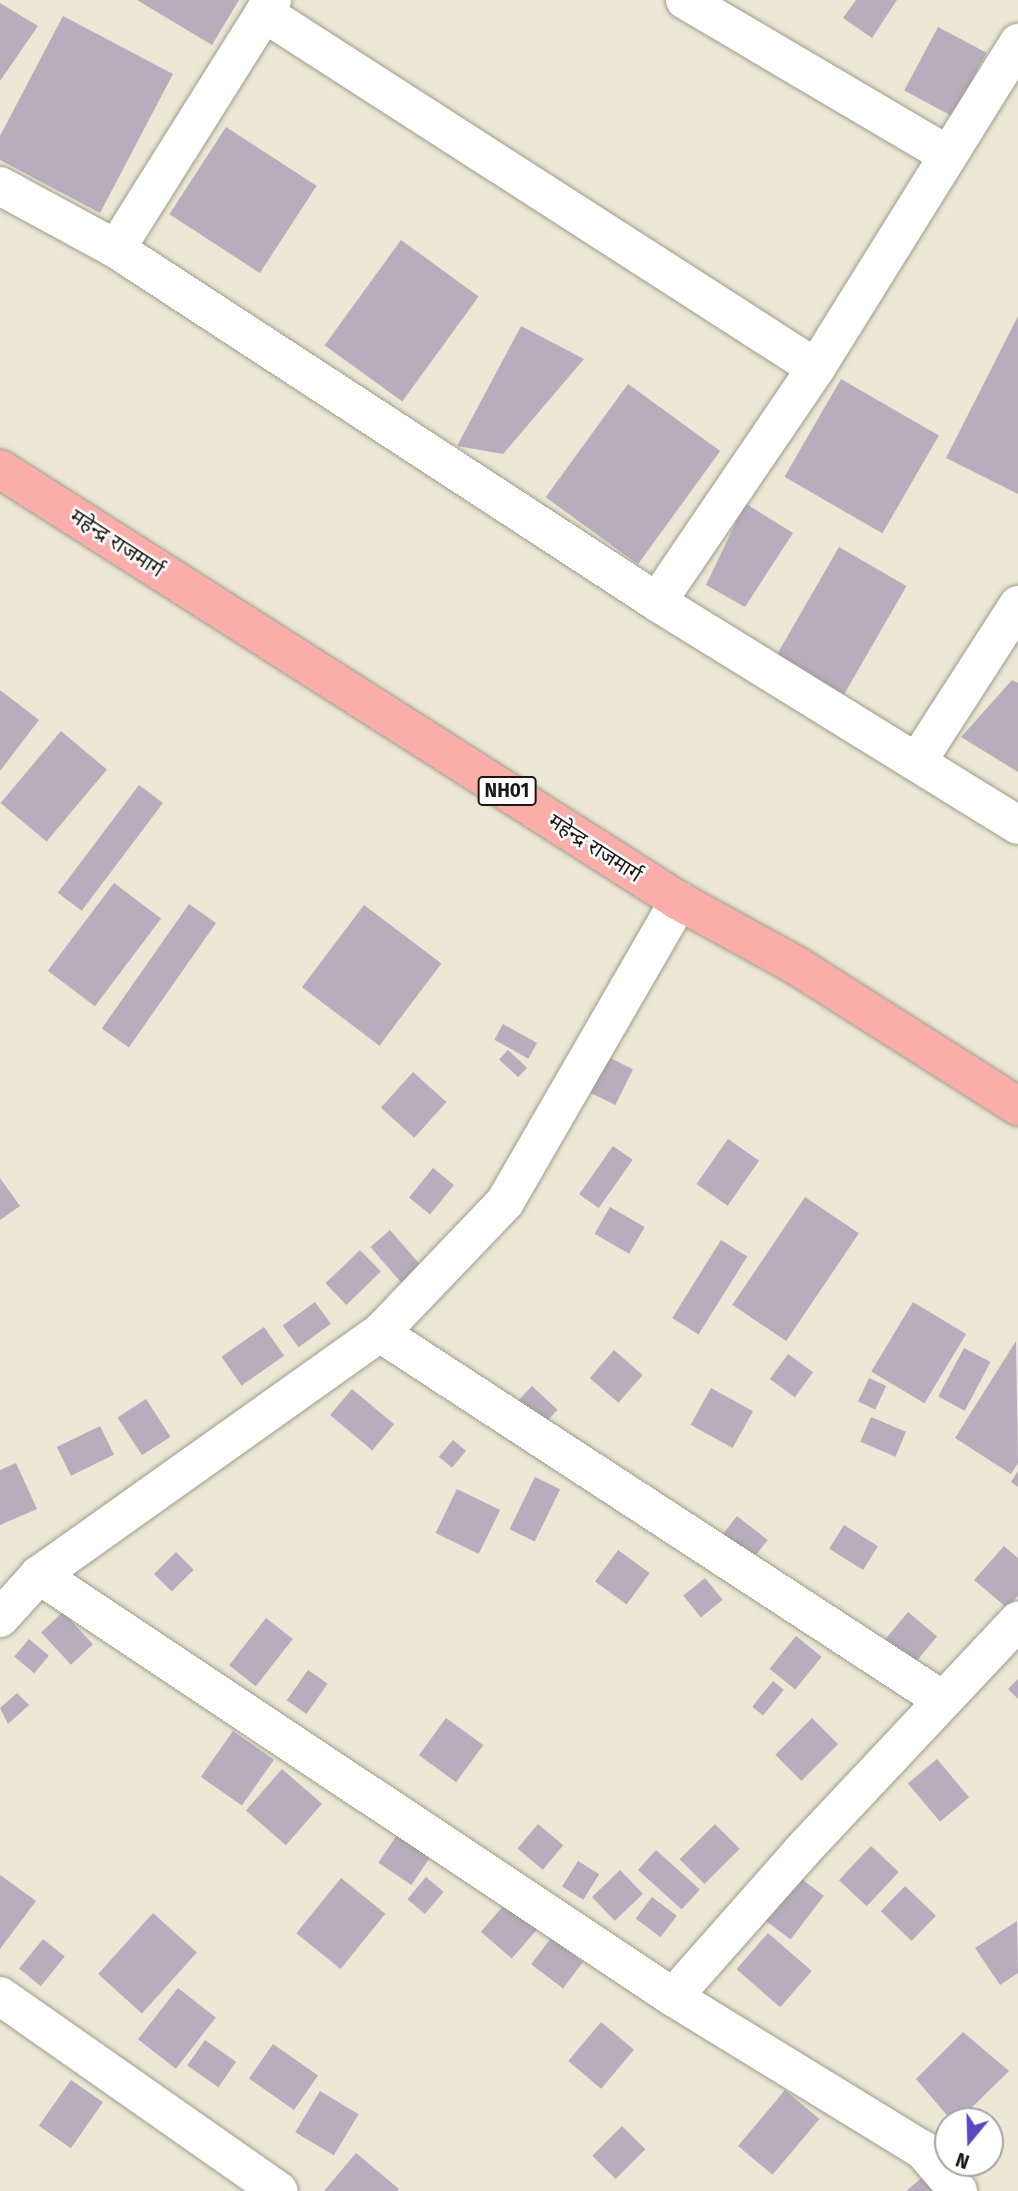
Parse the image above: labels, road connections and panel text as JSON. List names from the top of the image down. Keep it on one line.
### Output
{"streets":{"highway":["महेन्द्र राजमार्ग","NH01"]},"north":"bottom"}
